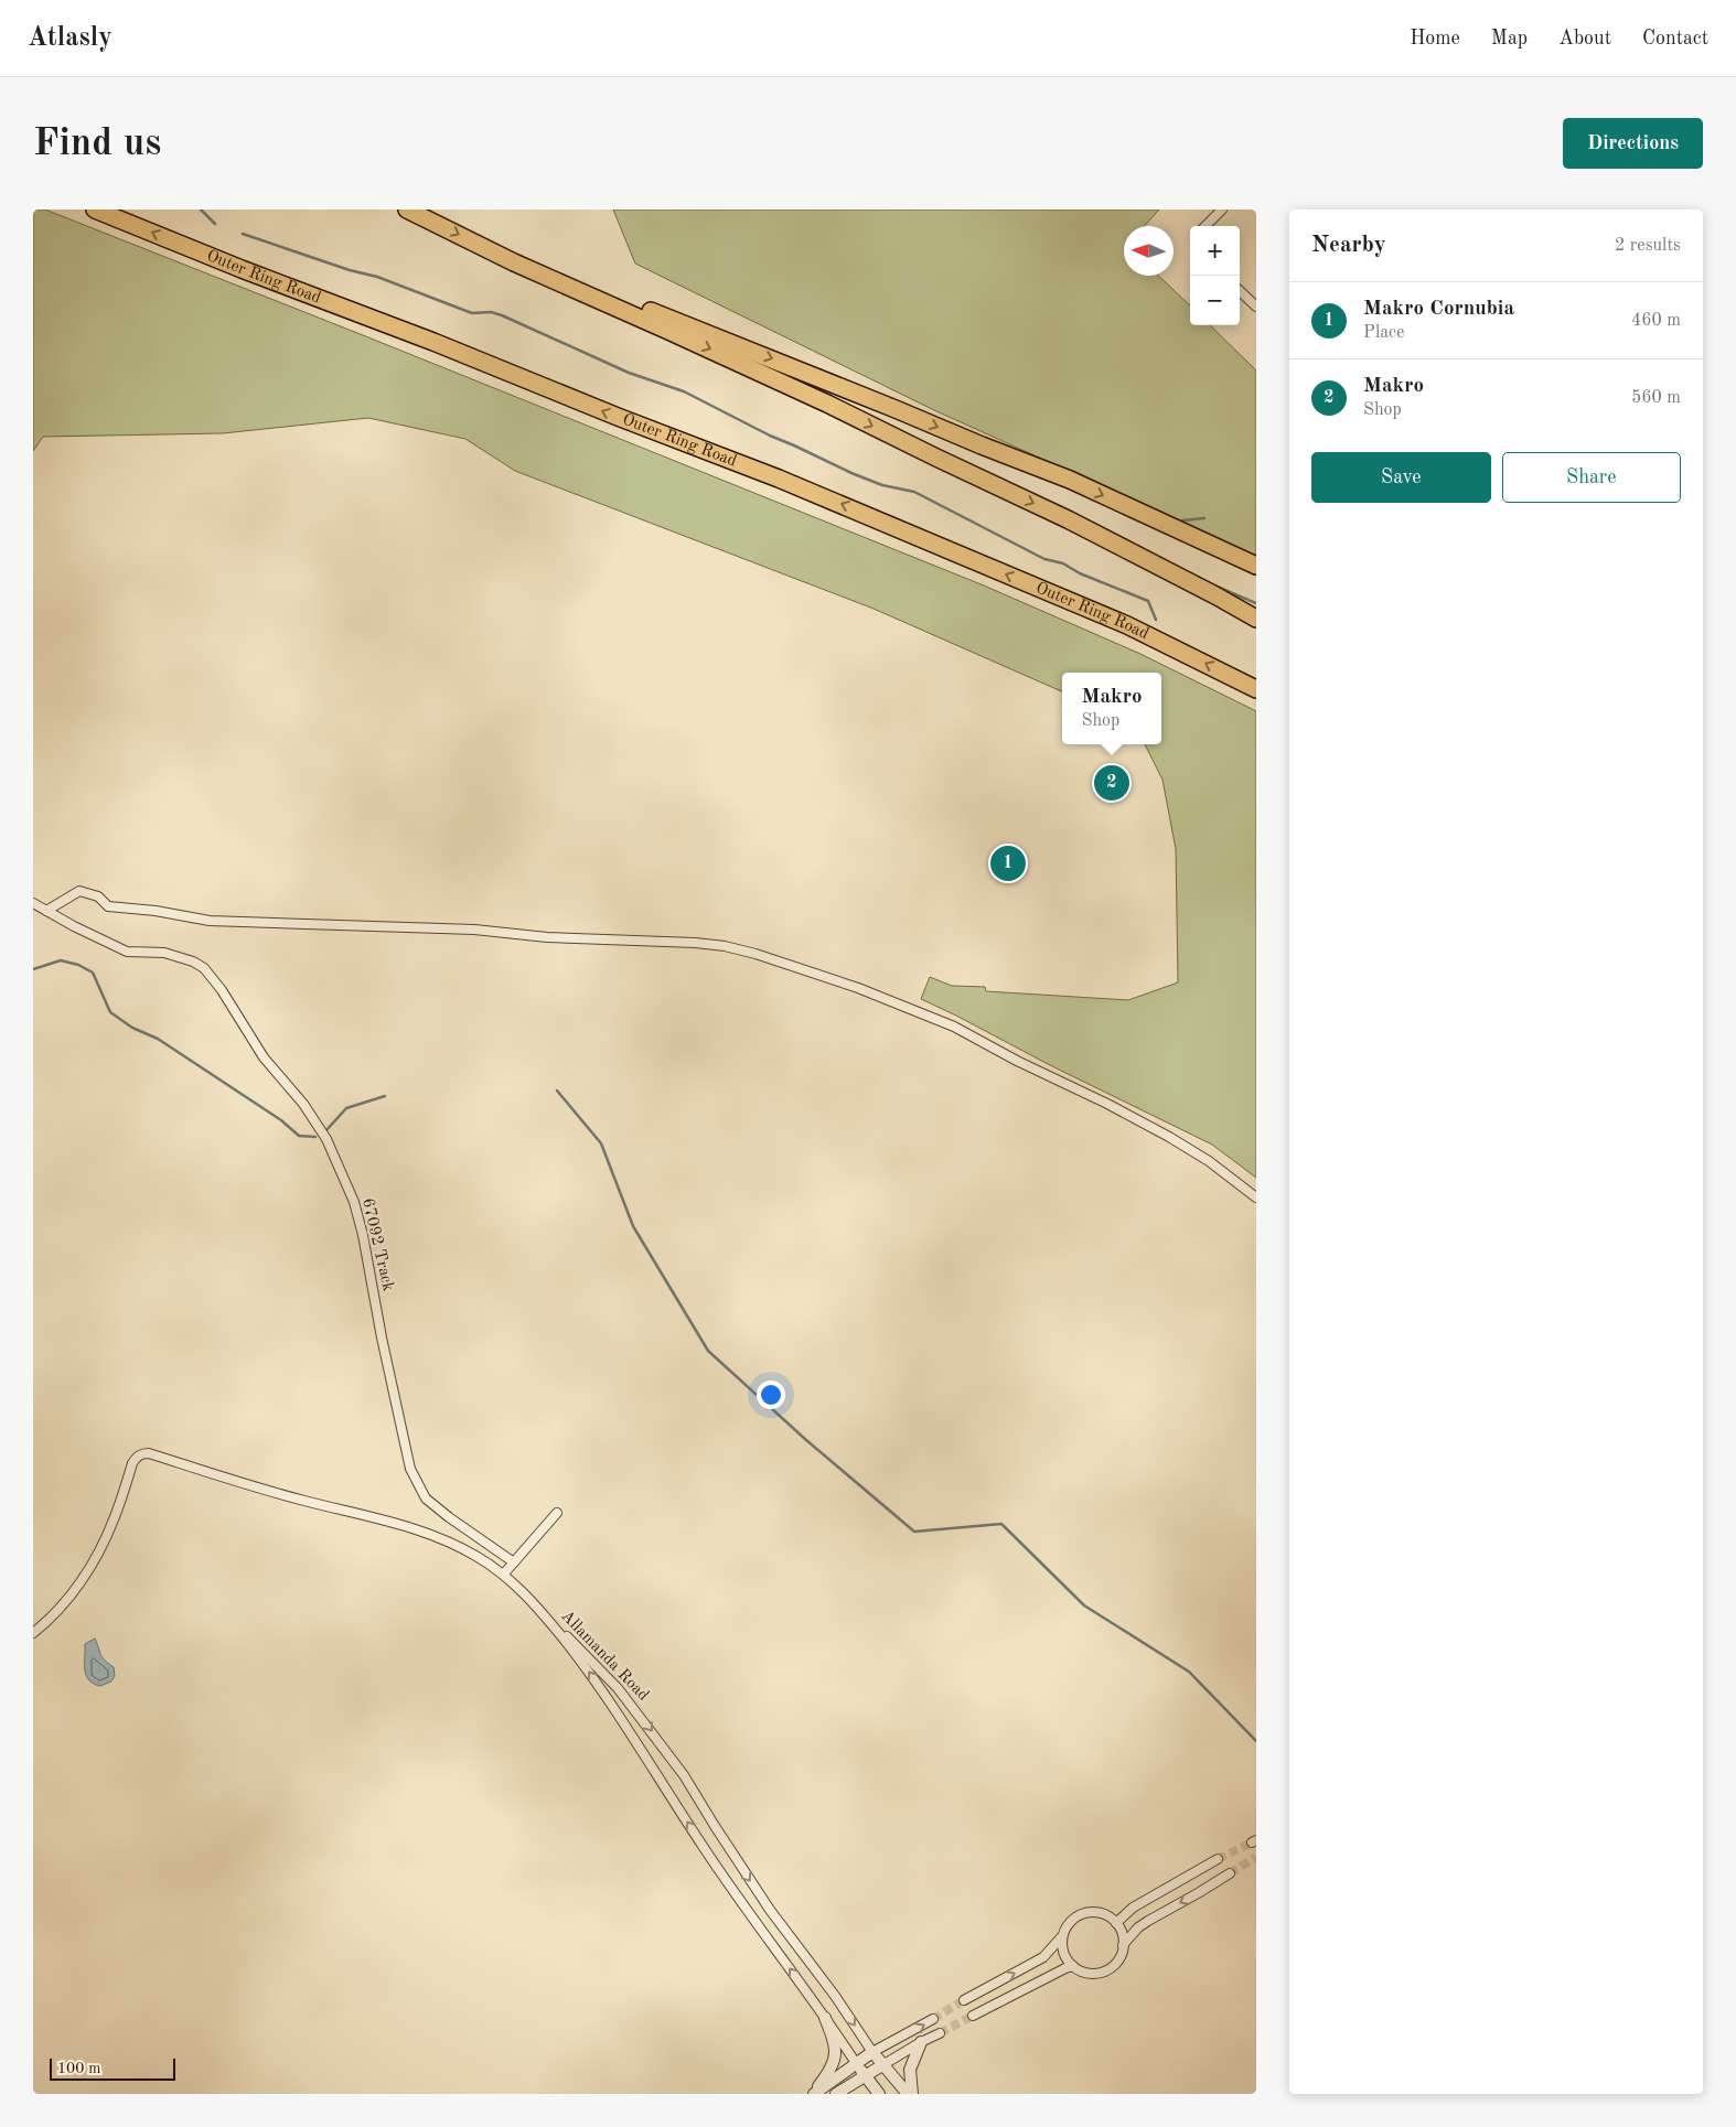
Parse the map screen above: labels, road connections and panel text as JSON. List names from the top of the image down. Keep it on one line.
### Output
{"streets":{"highway":["Outer Ring Road"],"street":["67092 Track","Allamanda Road"]},"scale_bar":"100 m","north":"left","page":{"header":"Atlasly","nav":["Home","Map","About","Contact"],"buttons":["Directions",["Save","Share"]],"title":"Find us","heading":["Nearby","2 results"],"map_buttons":["+","−"],"list":[{"mark":"1","name":"Makro Cornubia","note":"Place","value":"460 m"},{"mark":"2","name":"Makro","note":"Shop","value":"560 m"}],"popup":["Makro","Shop"],"pins":["2","1"],"scale":"100 m"}}
